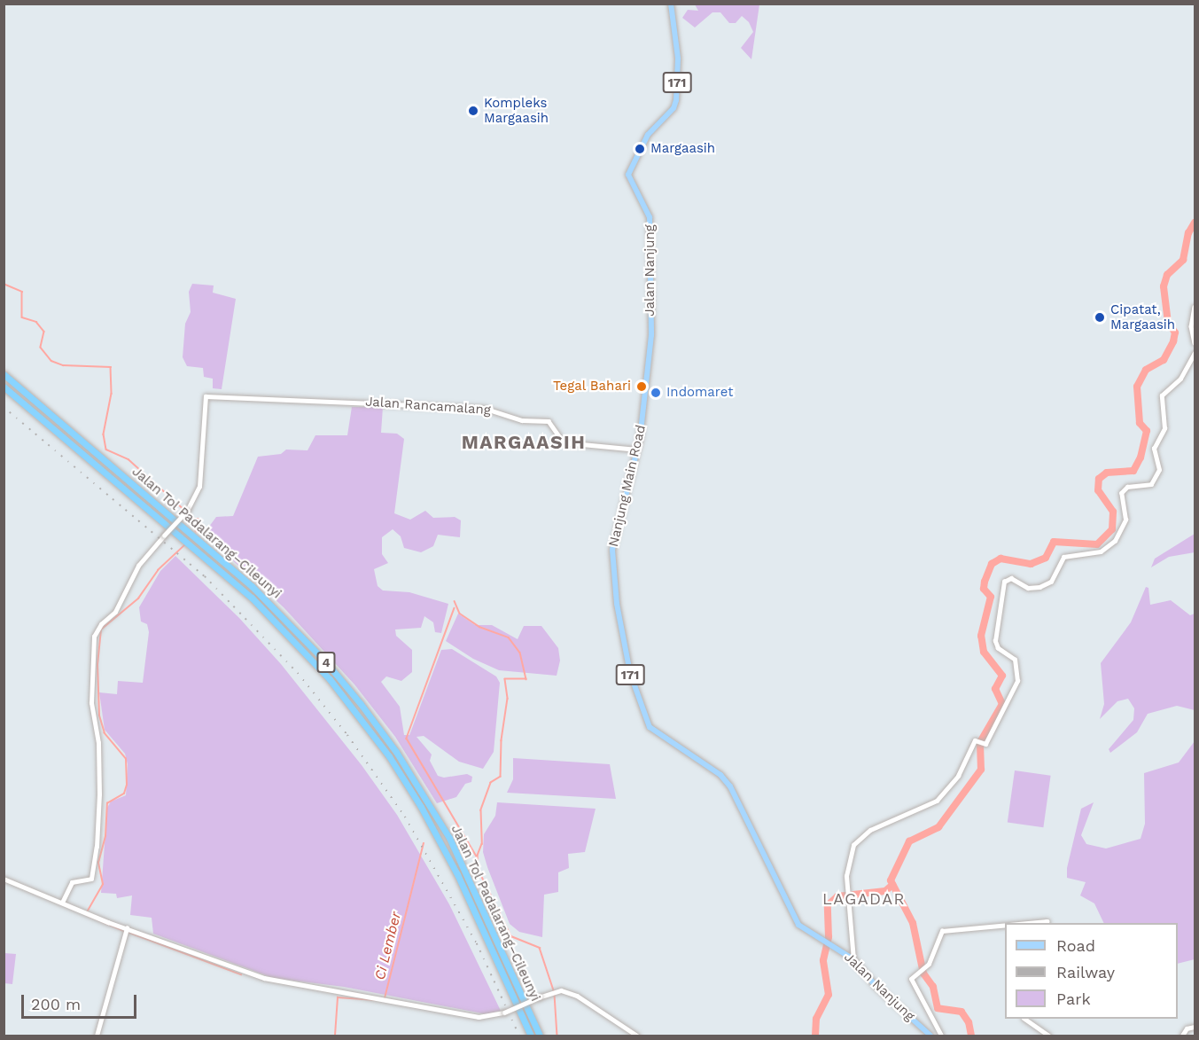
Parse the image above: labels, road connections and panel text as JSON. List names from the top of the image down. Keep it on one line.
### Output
{"streets":{"highway":["Jalan Tol Padalarang–Cileunyi","4"],"main road":["171","Jalan Nanjung","Nanjung Main Road"],"street":["Jalan Rancamalang"]},"crossings":[["Jalan Nanjung","Jalan Rancamalang"],["Jalan Nanjung","Nanjung Main Road"],["Jalan Rancamalang","Nanjung Main Road"]],"districts":["MARGAASIH","LAGADAR"],"water":["Ci Lember"],"places":["Kompleks Margaasih","Margaasih","Cipatat, Margaasih","Tegal Bahari","Indomaret"],"legend":["Road","Railway","Park"],"scale_bar":"200 m"}
